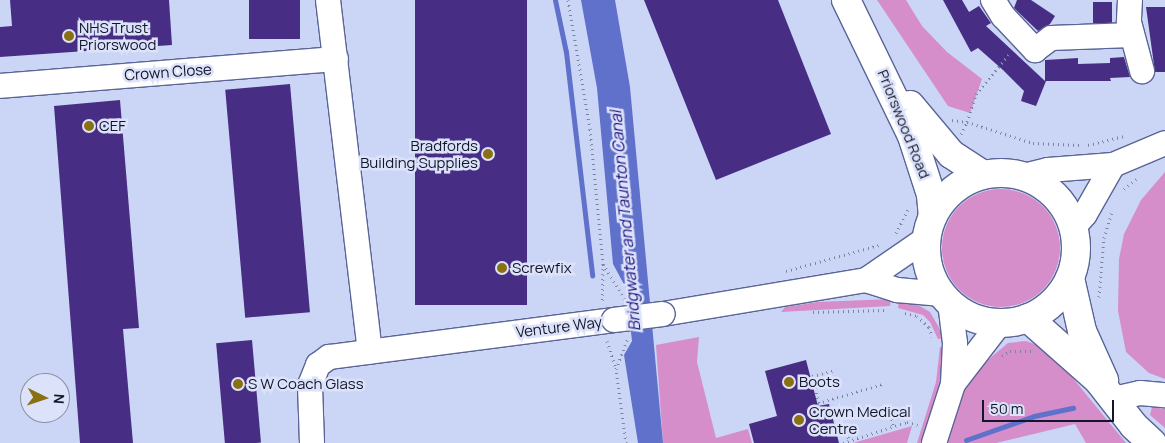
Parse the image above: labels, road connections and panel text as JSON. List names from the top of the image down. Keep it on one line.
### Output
{"streets":{"main road":["Priorswood Road"],"street":["Crown Close","Venture Way"]},"crossings":[["Priorswood Road","Venture Way"]],"water":["Bridgwater and Taunton Canal"],"places":["NHS Trust Priorswood","CEF","Bradfords Building Supplies","Screwfix","Boots","S W Coach Glass","Crown Medical Centre"],"scale_bar":"50 m","north":"right"}
